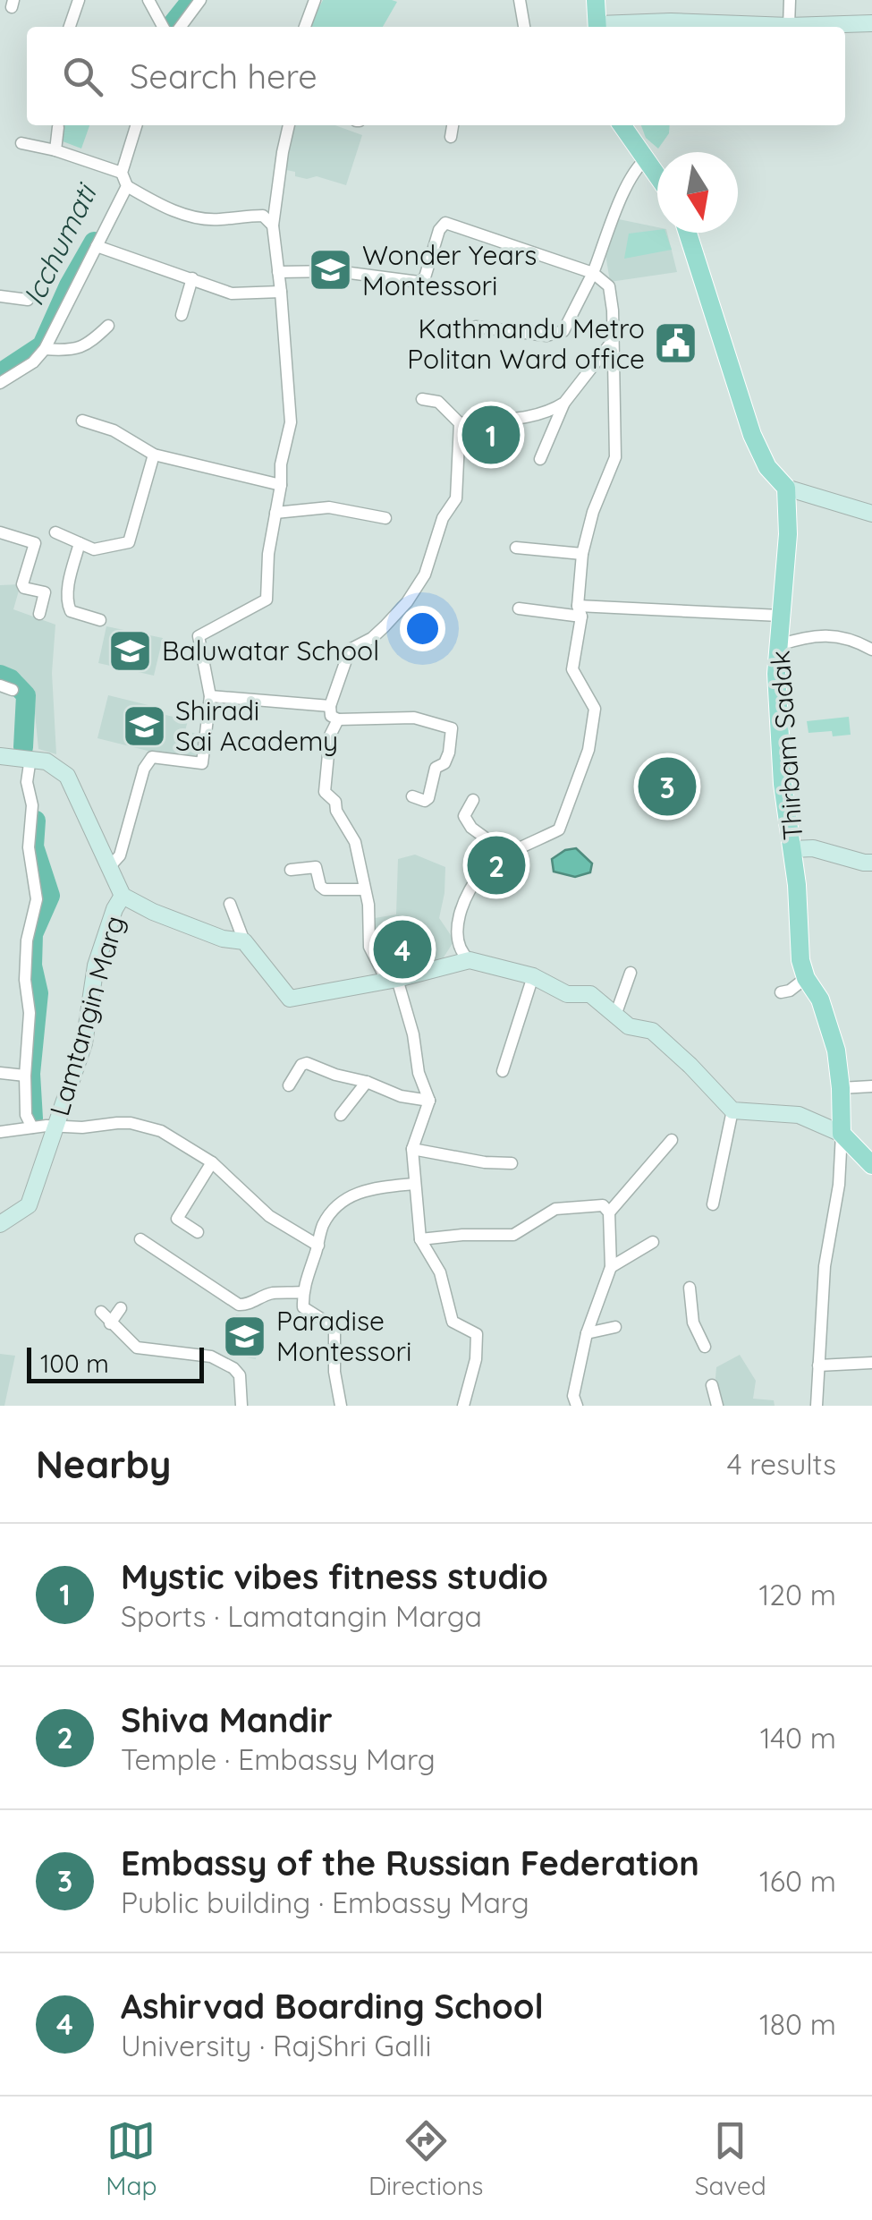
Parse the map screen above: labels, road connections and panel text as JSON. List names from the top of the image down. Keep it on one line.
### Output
{"streets":{"main road":["Thirbam Sadak"],"street":["Lamtangin Marg"]},"water":["Icchumati"],"places":{"school or university":["Wonder Years Montessori","Baluwatar School","Shiradi Sai Academy","Paradise Montessori"],"public building":["Kathmandu Metro Politan Ward office"]},"scale_bar":"100 m","north":"bottom","page":{"search":"Search here","pins":["1","3","2","4"],"scale":"100 m","heading":["Nearby","4 results"],"list":[{"mark":"1","name":"Mystic vibes fitness studio","note":"Sports · Lamatangin Marga","value":"120 m"},{"mark":"2","name":"Shiva Mandir","note":"Temple · Embassy Marg","value":"140 m"},{"mark":"3","name":"Embassy of the Russian Federation","note":"Public building · Embassy Marg","value":"160 m"},{"mark":"4","name":"Ashirvad Boarding School","note":"University · RajShri Galli","value":"180 m"}],"nav":["Map","Directions","Saved"]}}
